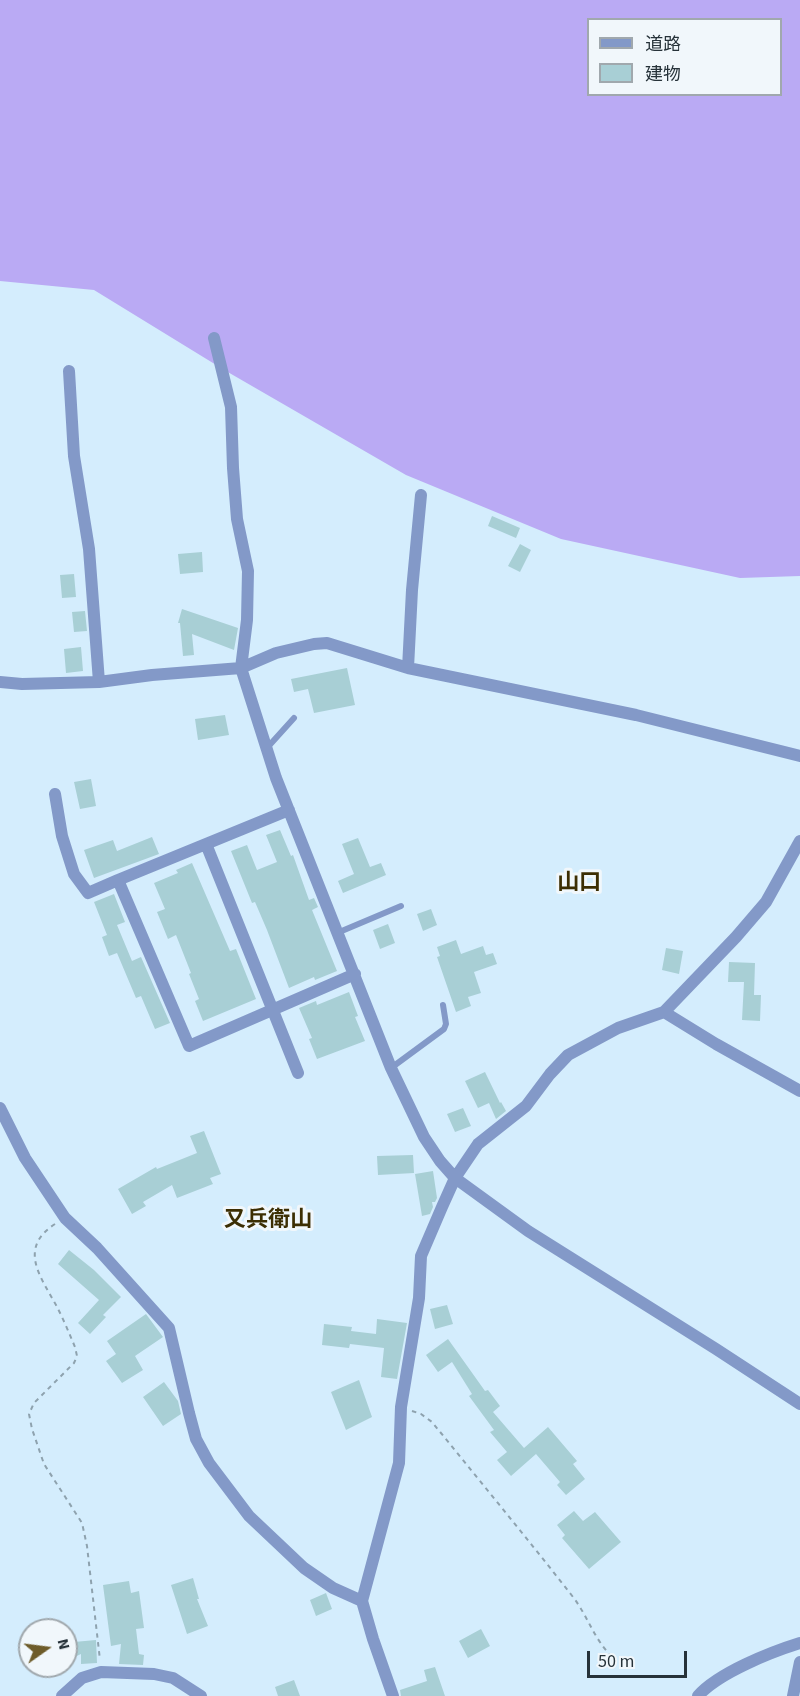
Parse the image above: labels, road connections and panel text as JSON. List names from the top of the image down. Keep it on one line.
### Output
{"districts":["山口","又兵衛山"],"legend":["道路","建物"],"scale_bar":"50 m","north":"right"}
